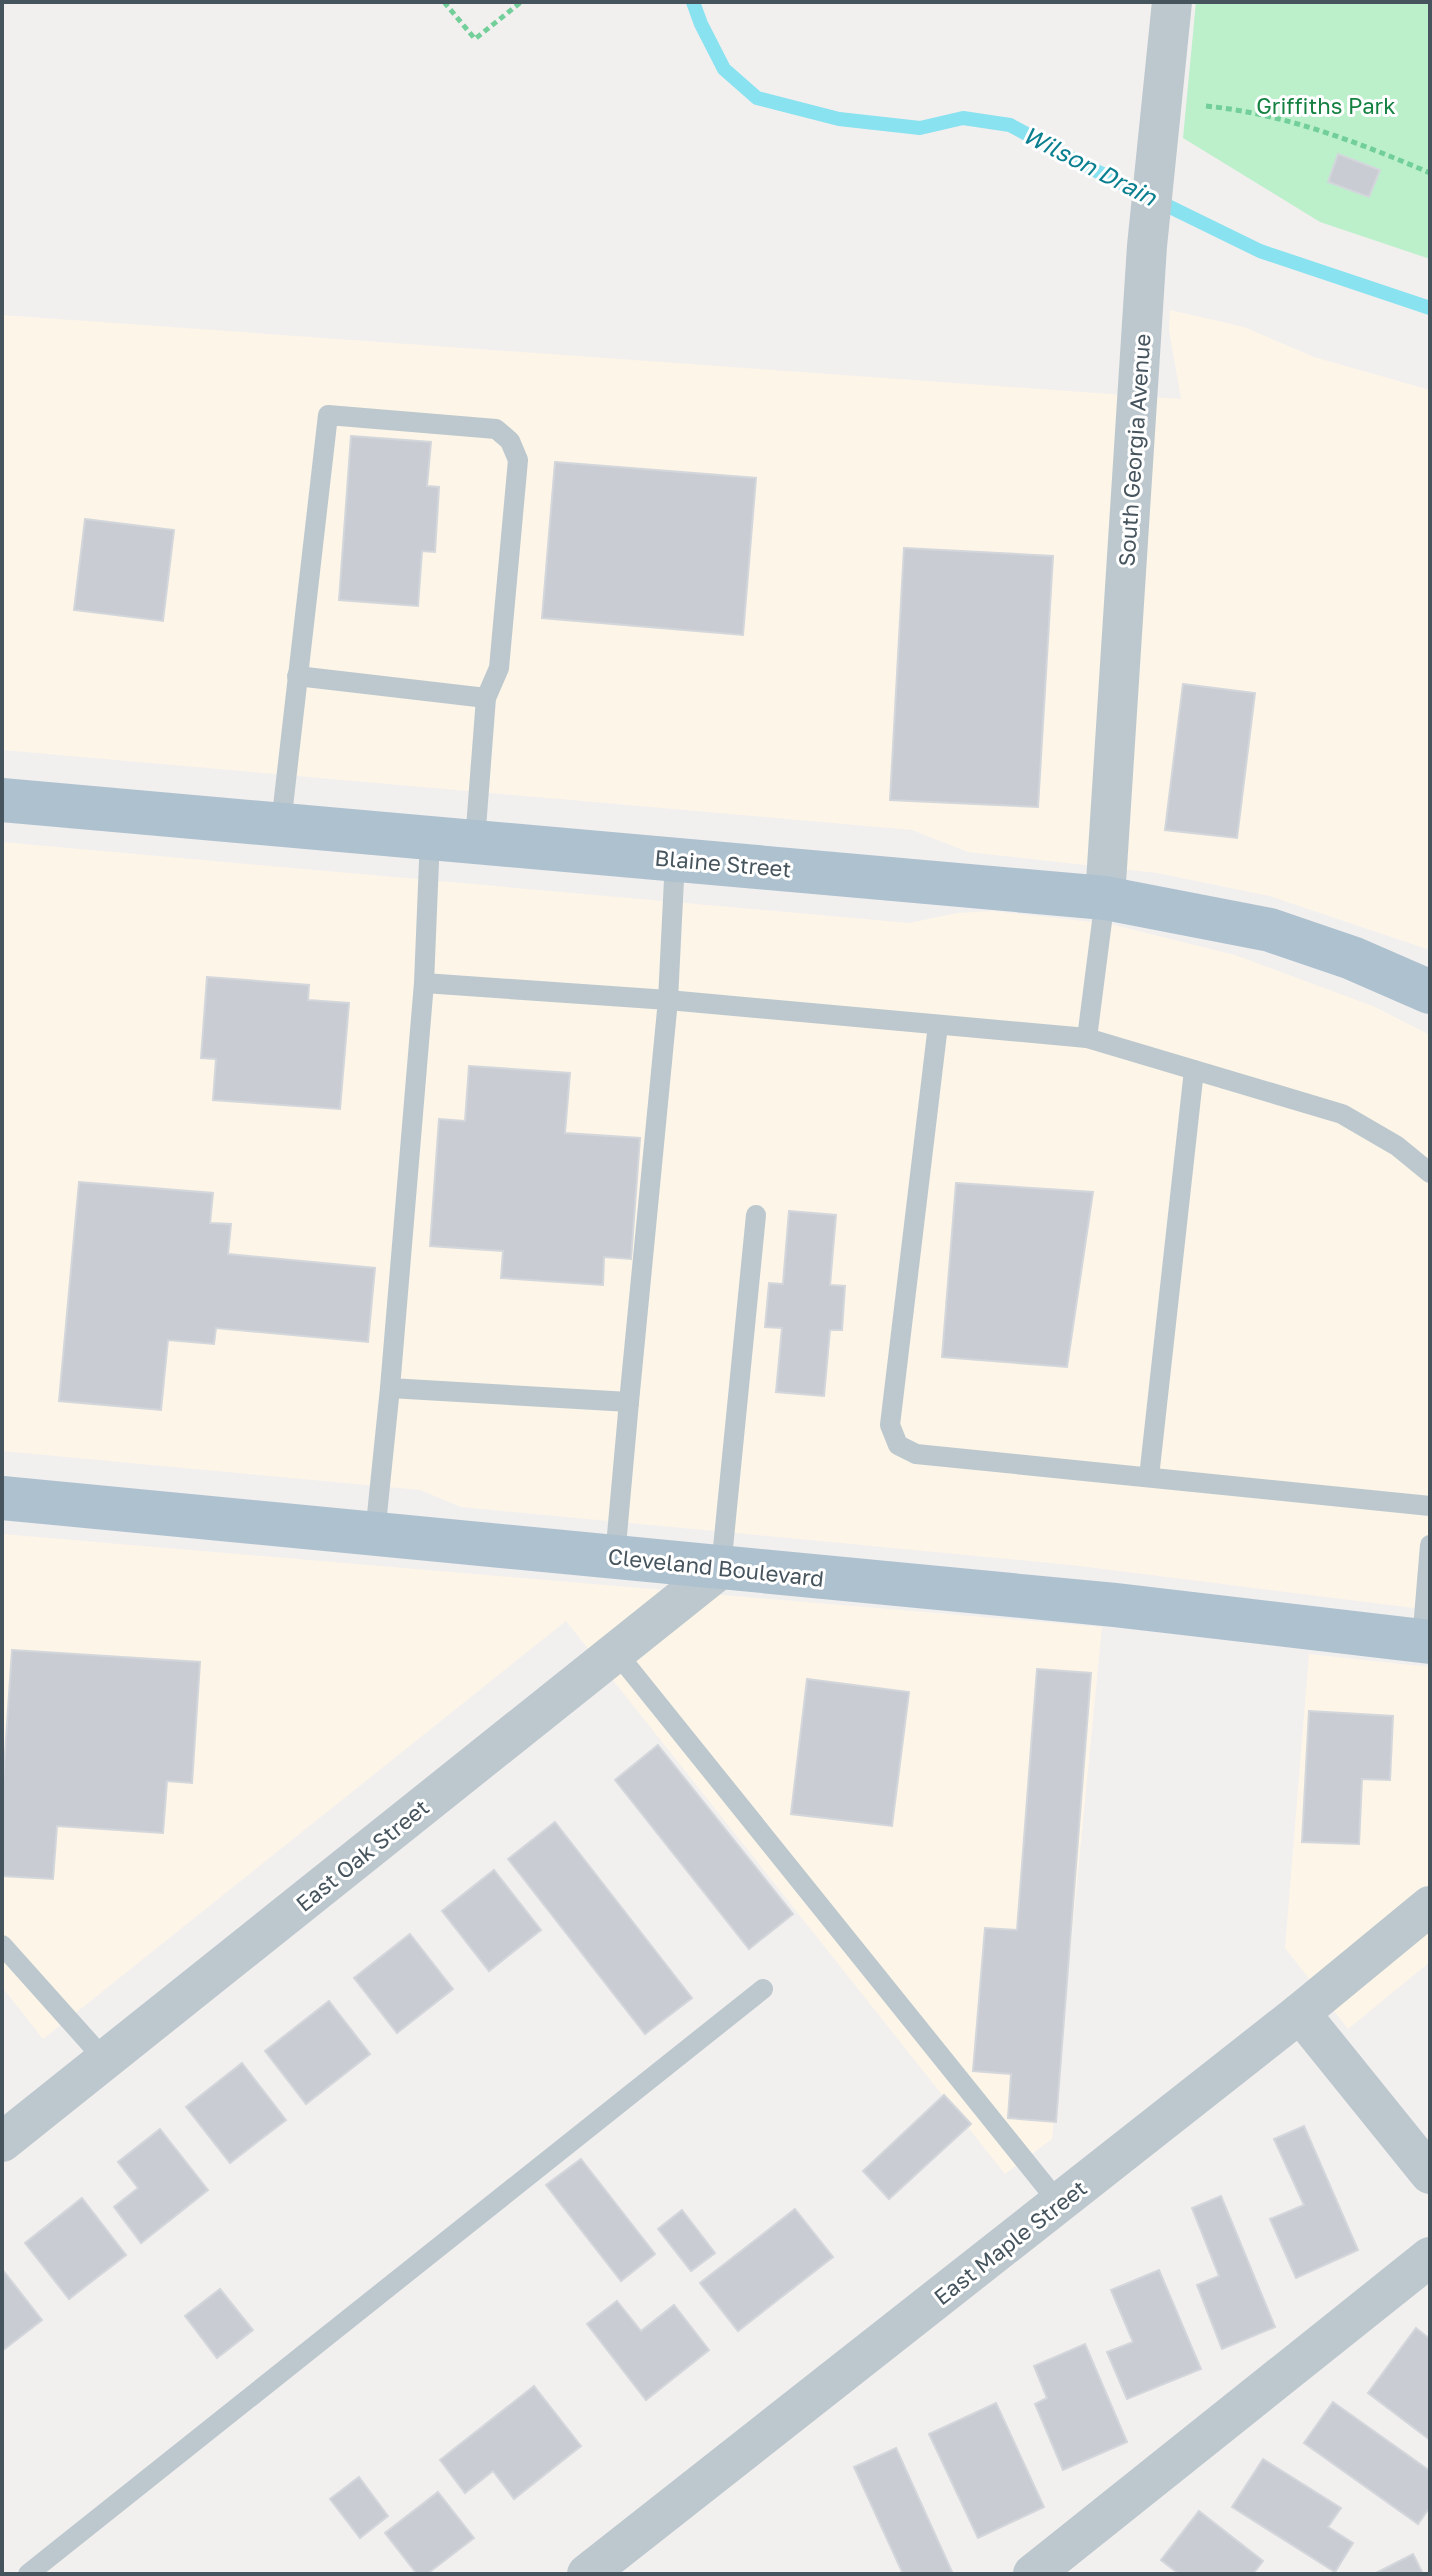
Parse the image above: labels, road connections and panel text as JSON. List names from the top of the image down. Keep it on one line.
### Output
{"streets":{"main road":["Blaine Street","Cleveland Boulevard"],"street":["South Georgia Avenue","East Oak Street","East Maple Street"]},"crossings":[["South Georgia Avenue","Blaine Street"],["Cleveland Boulevard","East Oak Street"]],"water":["Wilson Drain"],"parks":["Griffiths Park"]}
